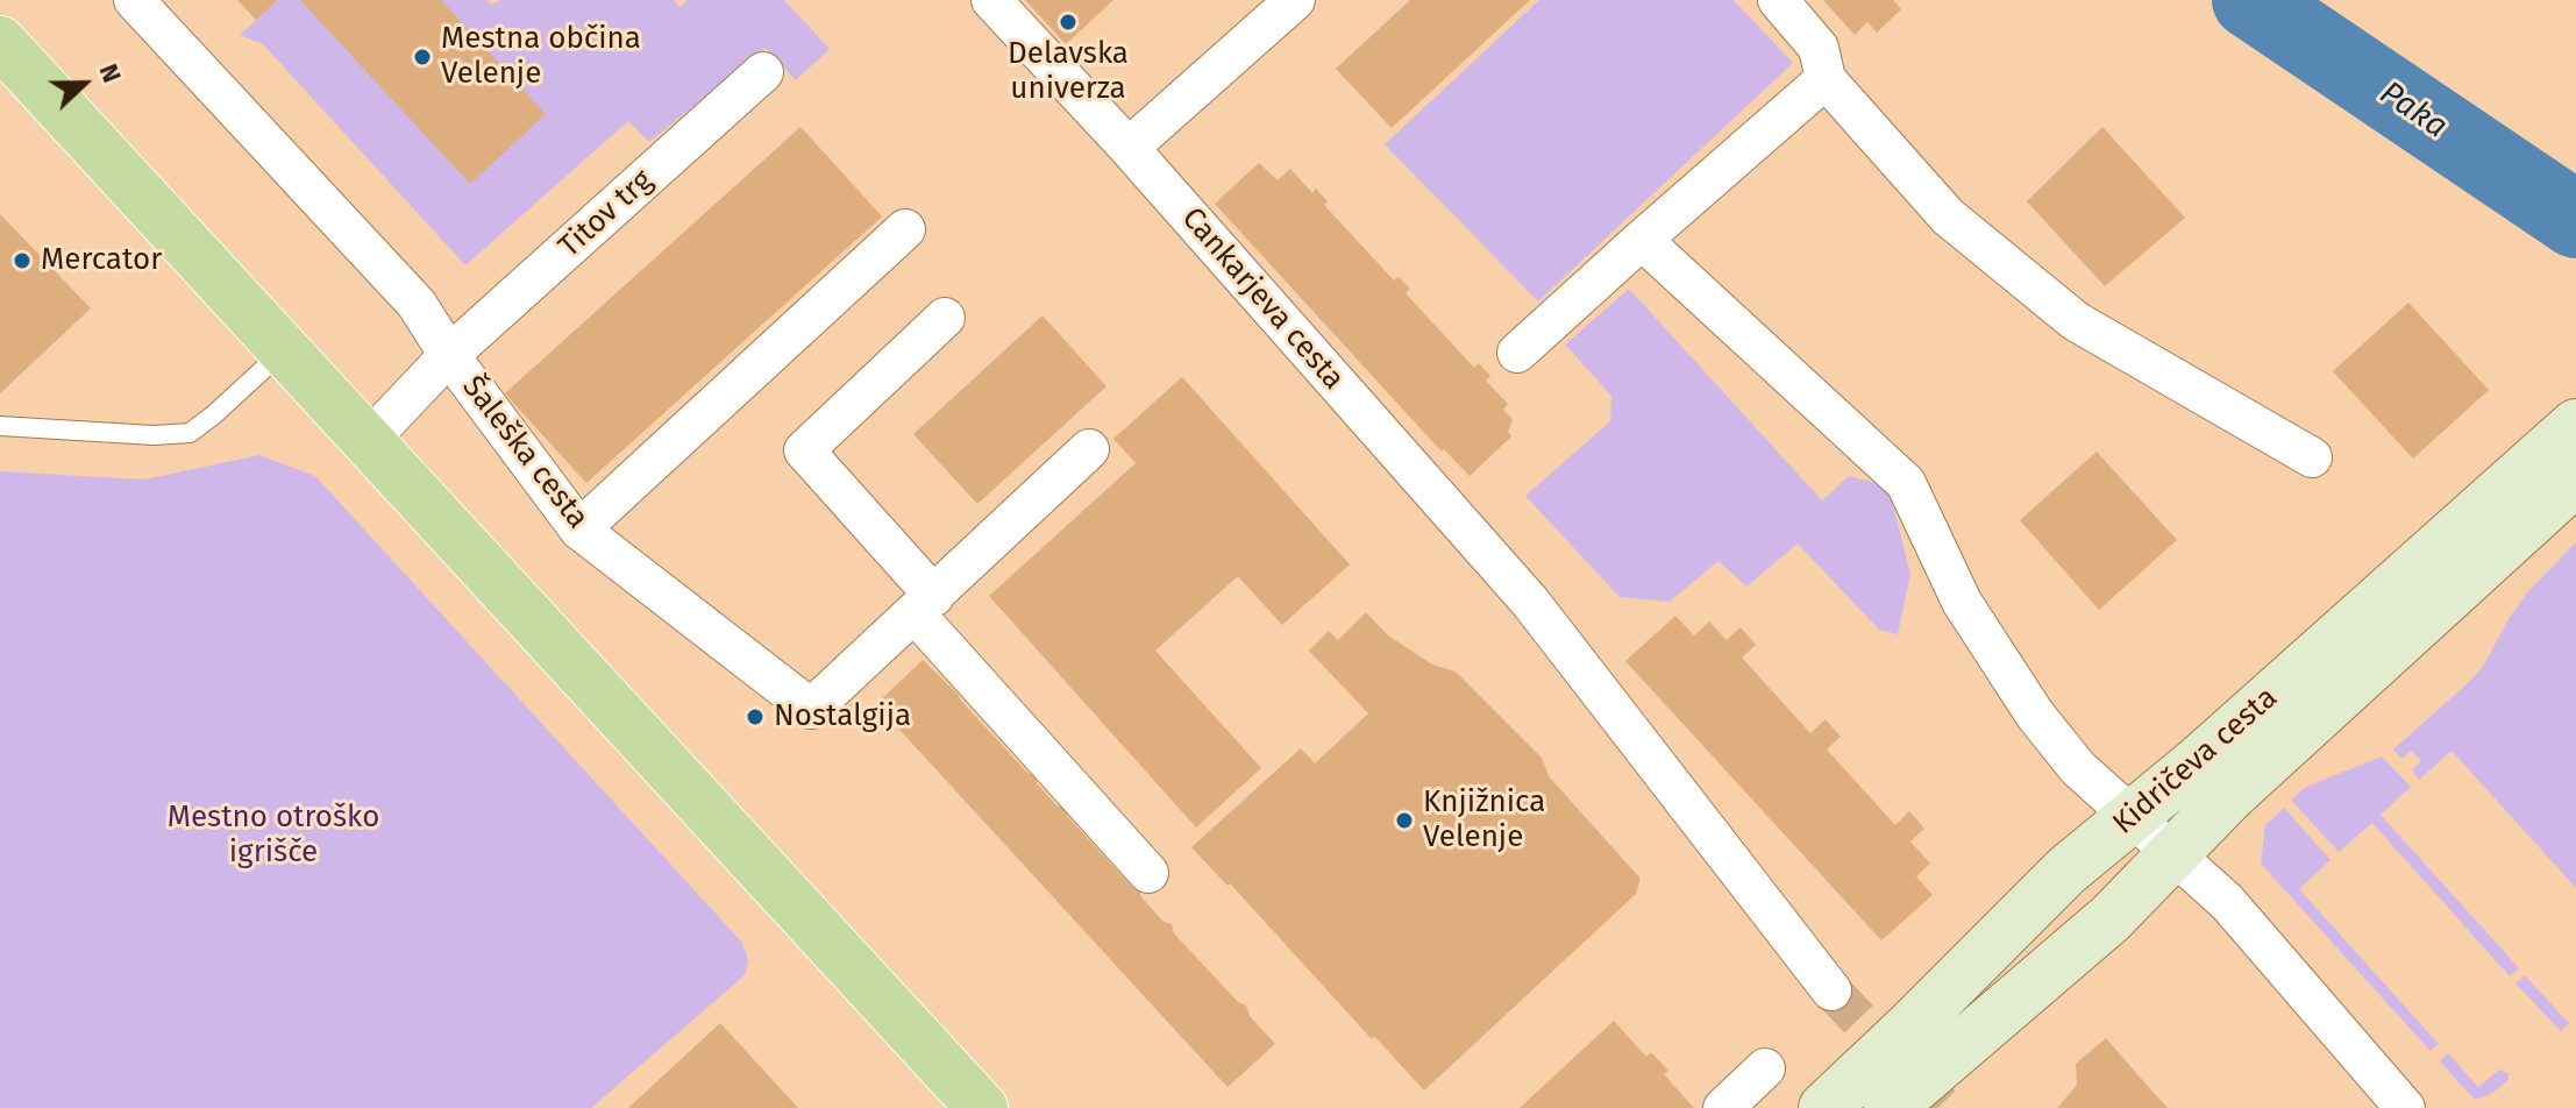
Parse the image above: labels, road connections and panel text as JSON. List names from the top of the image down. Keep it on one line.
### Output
{"streets":{"main road":["Kidričeva cesta"],"street":["Titov trg","Cankarjeva cesta","Šaleška cesta"]},"crossings":[["Titov trg","Šaleška cesta"]],"water":["Paka"],"parks":["Mestno otroško igrišče"],"places":["Delavska univerza","Mestna občina Velenje","Mercator","Nostalgija","Knjižnica Velenje"],"north":"right"}
